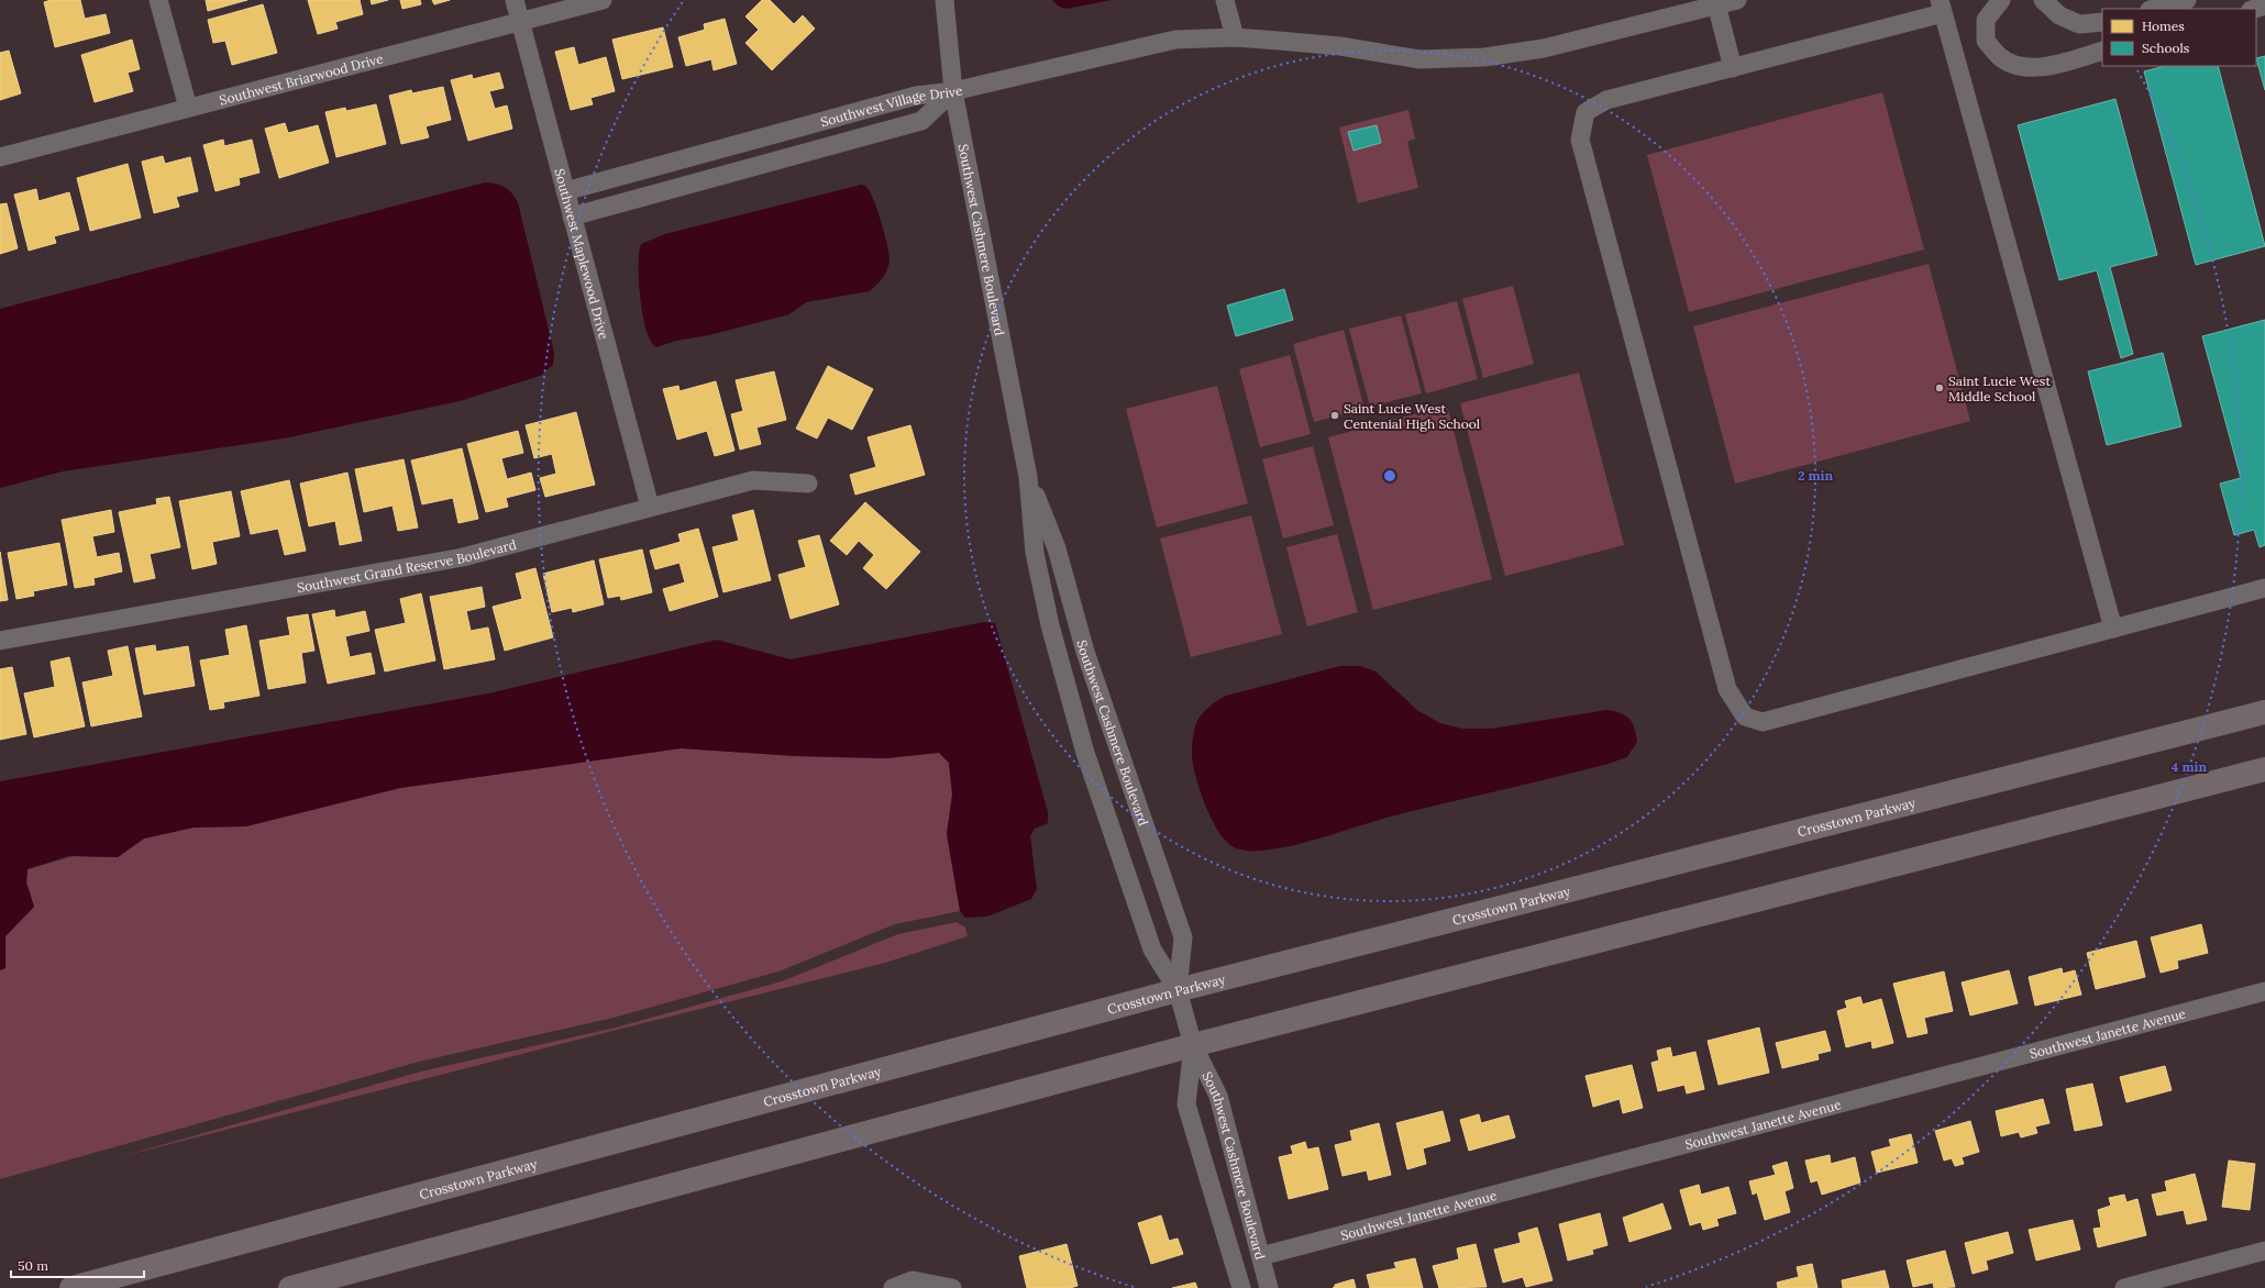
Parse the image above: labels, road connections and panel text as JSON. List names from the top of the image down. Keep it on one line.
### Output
{"streets":{"main road":["Crosstown Parkway"],"street":["Southwest Briarwood Drive","Southwest Village Drive","Southwest Cashmere Boulevard","Southwest Maplewood Drive","Southwest Grand Reserve Boulevard","Southwest Janette Avenue"]},"crossings":[["Southwest Briarwood Drive","Southwest Maplewood Drive"],["Southwest Village Drive","Southwest Cashmere Boulevard"],["Southwest Village Drive","Southwest Maplewood Drive"],["Southwest Cashmere Boulevard","Crosstown Parkway"],["Southwest Cashmere Boulevard","Southwest Janette Avenue"],["Southwest Maplewood Drive","Southwest Grand Reserve Boulevard"]],"places":["Saint Lucie West Middle School","Saint Lucie West Centenial High School"],"legend":["Homes","Schools"],"scale_bar":"50 m","rings":["2 min","4 min"]}
